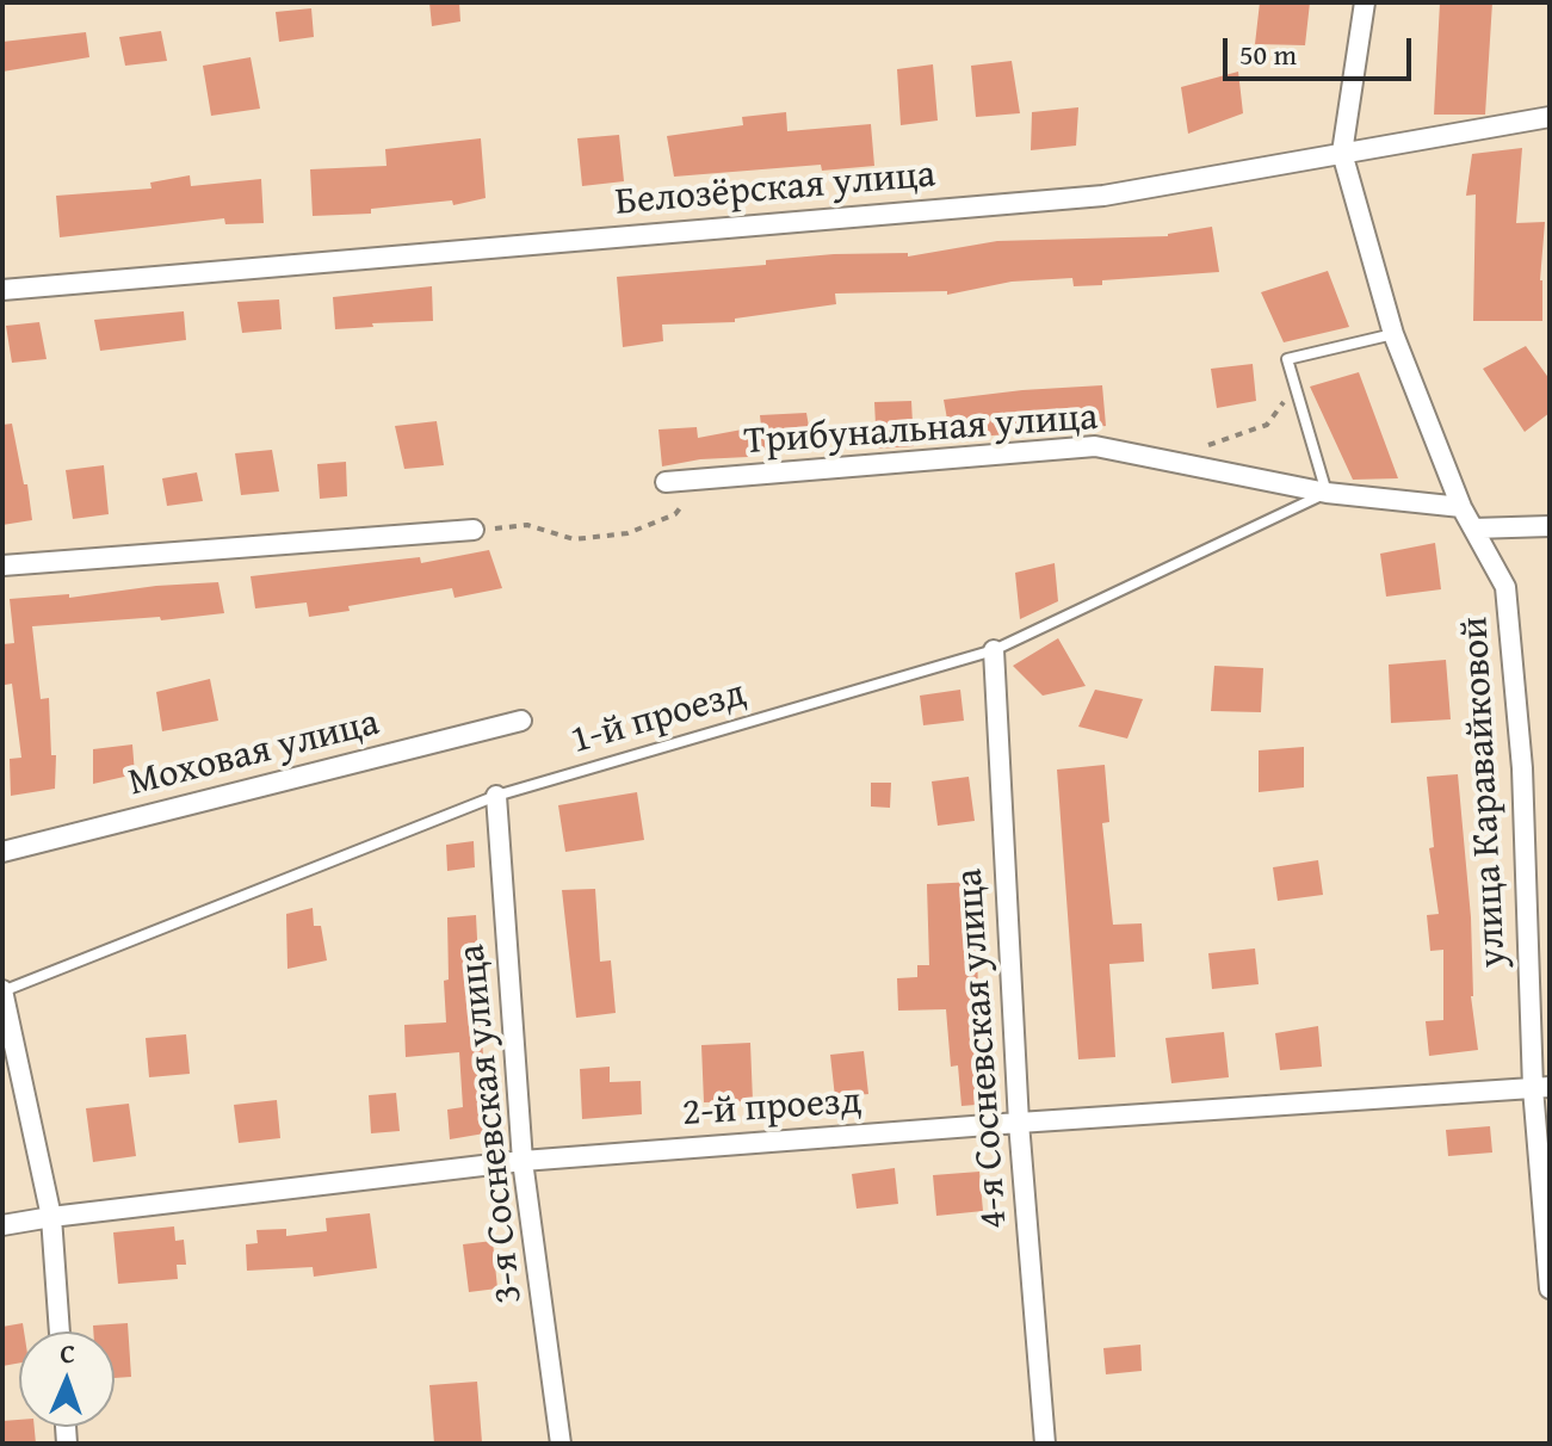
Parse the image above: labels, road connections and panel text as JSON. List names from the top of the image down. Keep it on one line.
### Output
{"streets":{"street":["Белозёрская улица","Трибунальная улица","Моховая улица","улица Каравайковой","4-я Сосневская улица","2-й проезд","3-я Сосневская улица"],"lane":["1-й проезд"]},"crossings":[["Белозёрская улица","улица Каравайковой"],["Трибунальная улица","1-й проезд"],["Трибунальная улица","улица Каравайковой"],["1-й проезд","4-я Сосневская улица"],["1-й проезд","3-я Сосневская улица"],["улица Каравайковой","2-й проезд"],["4-я Сосневская улица","2-й проезд"],["2-й проезд","3-я Сосневская улица"]],"scale_bar":"50 m","north":"top"}
